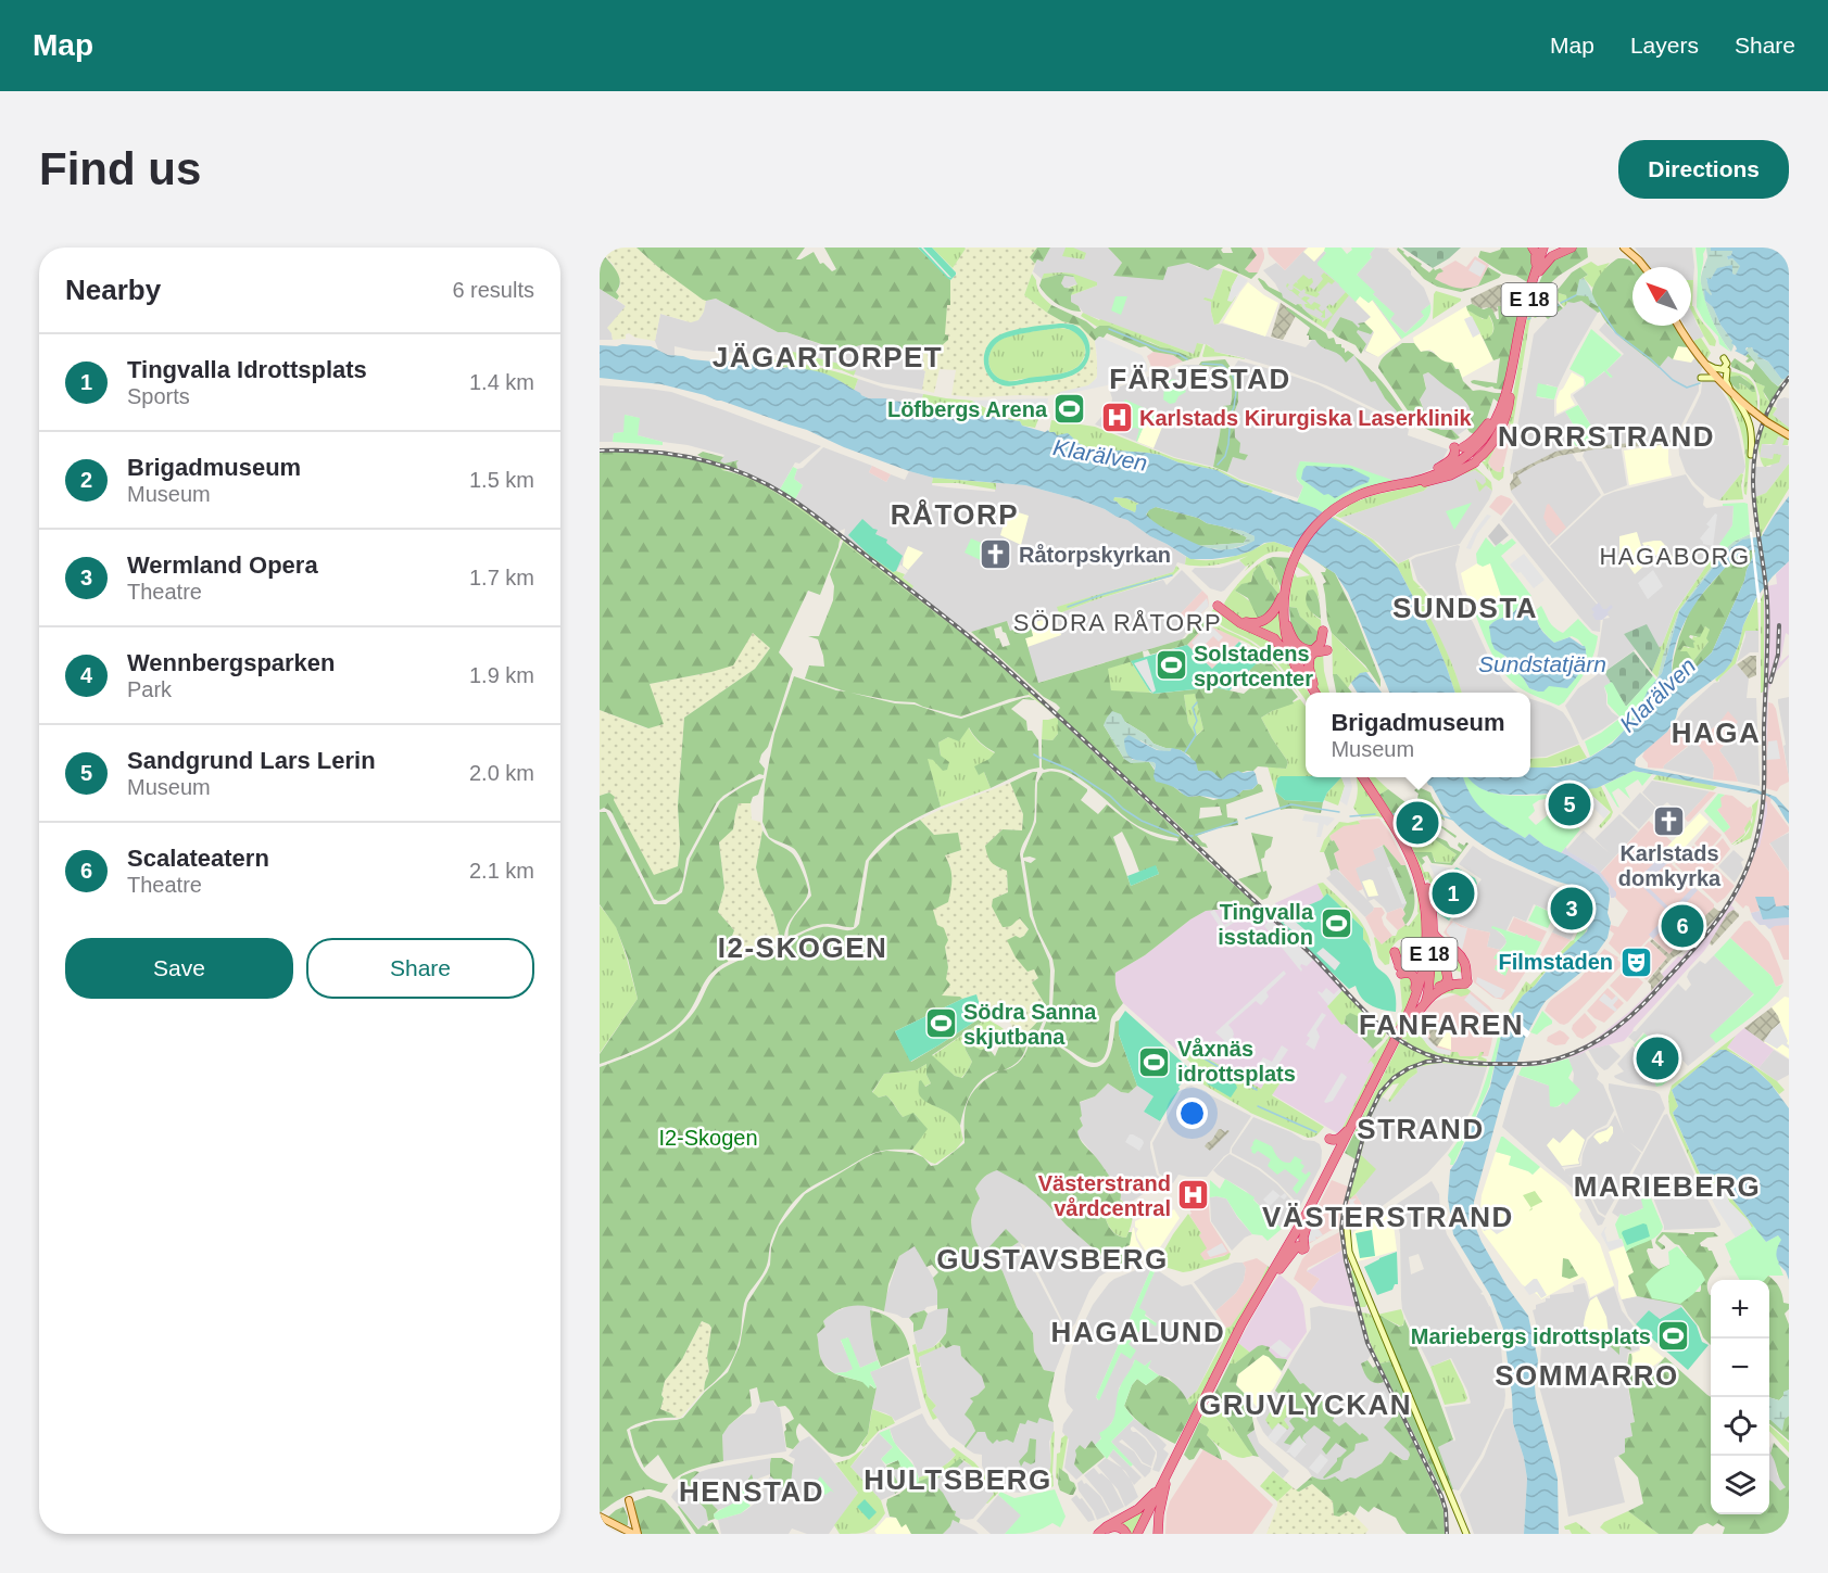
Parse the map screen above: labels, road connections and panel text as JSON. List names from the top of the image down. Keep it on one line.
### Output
{"streets":{"highway":["E 18"]},"districts":["JÄGARTORPET","FÄRJESTAD","NORRSTRAND","RÅTORP","HAGABORG","SUNDSTA","SÖDRA RÅTORP","HAGA","I2-SKOGEN","FANFAREN","STRAND","MARIEBERG","VÄSTERSTRAND","GUSTAVSBERG","HAGALUND","SOMMARRO","GRUVLYCKAN","HULTSBERG","HENSTAD"],"water":["Klarälven","Sundstatjärn"],"parks":["I2-Skogen"],"places":{"sports":["Löfbergs Arena","Solstadens sportcenter","Tingvalla isstadion","Södra Sanna skjutbana","Våxnäs idrottsplats","Mariebergs idrottsplats"],"hospital":["Karlstads Kirurgiska Laserklinik","Västerstrand vårdcentral"],"church":["Råtorpskyrkan","Karlstads domkyrka"],"theatre":["Filmstaden"]},"north":"top left","page":{"header":"Map","nav":["Map","Layers","Share"],"buttons":["Directions",["Save","Share"]],"title":"Find us","heading":["Nearby","6 results"],"list":[{"mark":"1","name":"Tingvalla Idrottsplats","note":"Sports","value":"1.4 km"},{"mark":"2","name":"Brigadmuseum","note":"Museum","value":"1.5 km"},{"mark":"3","name":"Wermland Opera","note":"Theatre","value":"1.7 km"},{"mark":"4","name":"Wennbergsparken","note":"Park","value":"1.9 km"},{"mark":"5","name":"Sandgrund Lars Lerin","note":"Museum","value":"2.0 km"},{"mark":"6","name":"Scalateatern","note":"Theatre","value":"2.1 km"}],"popup":["Brigadmuseum","Museum"],"pins":["5","2","1","3","6","4"],"map_buttons":["+","−"]}}
